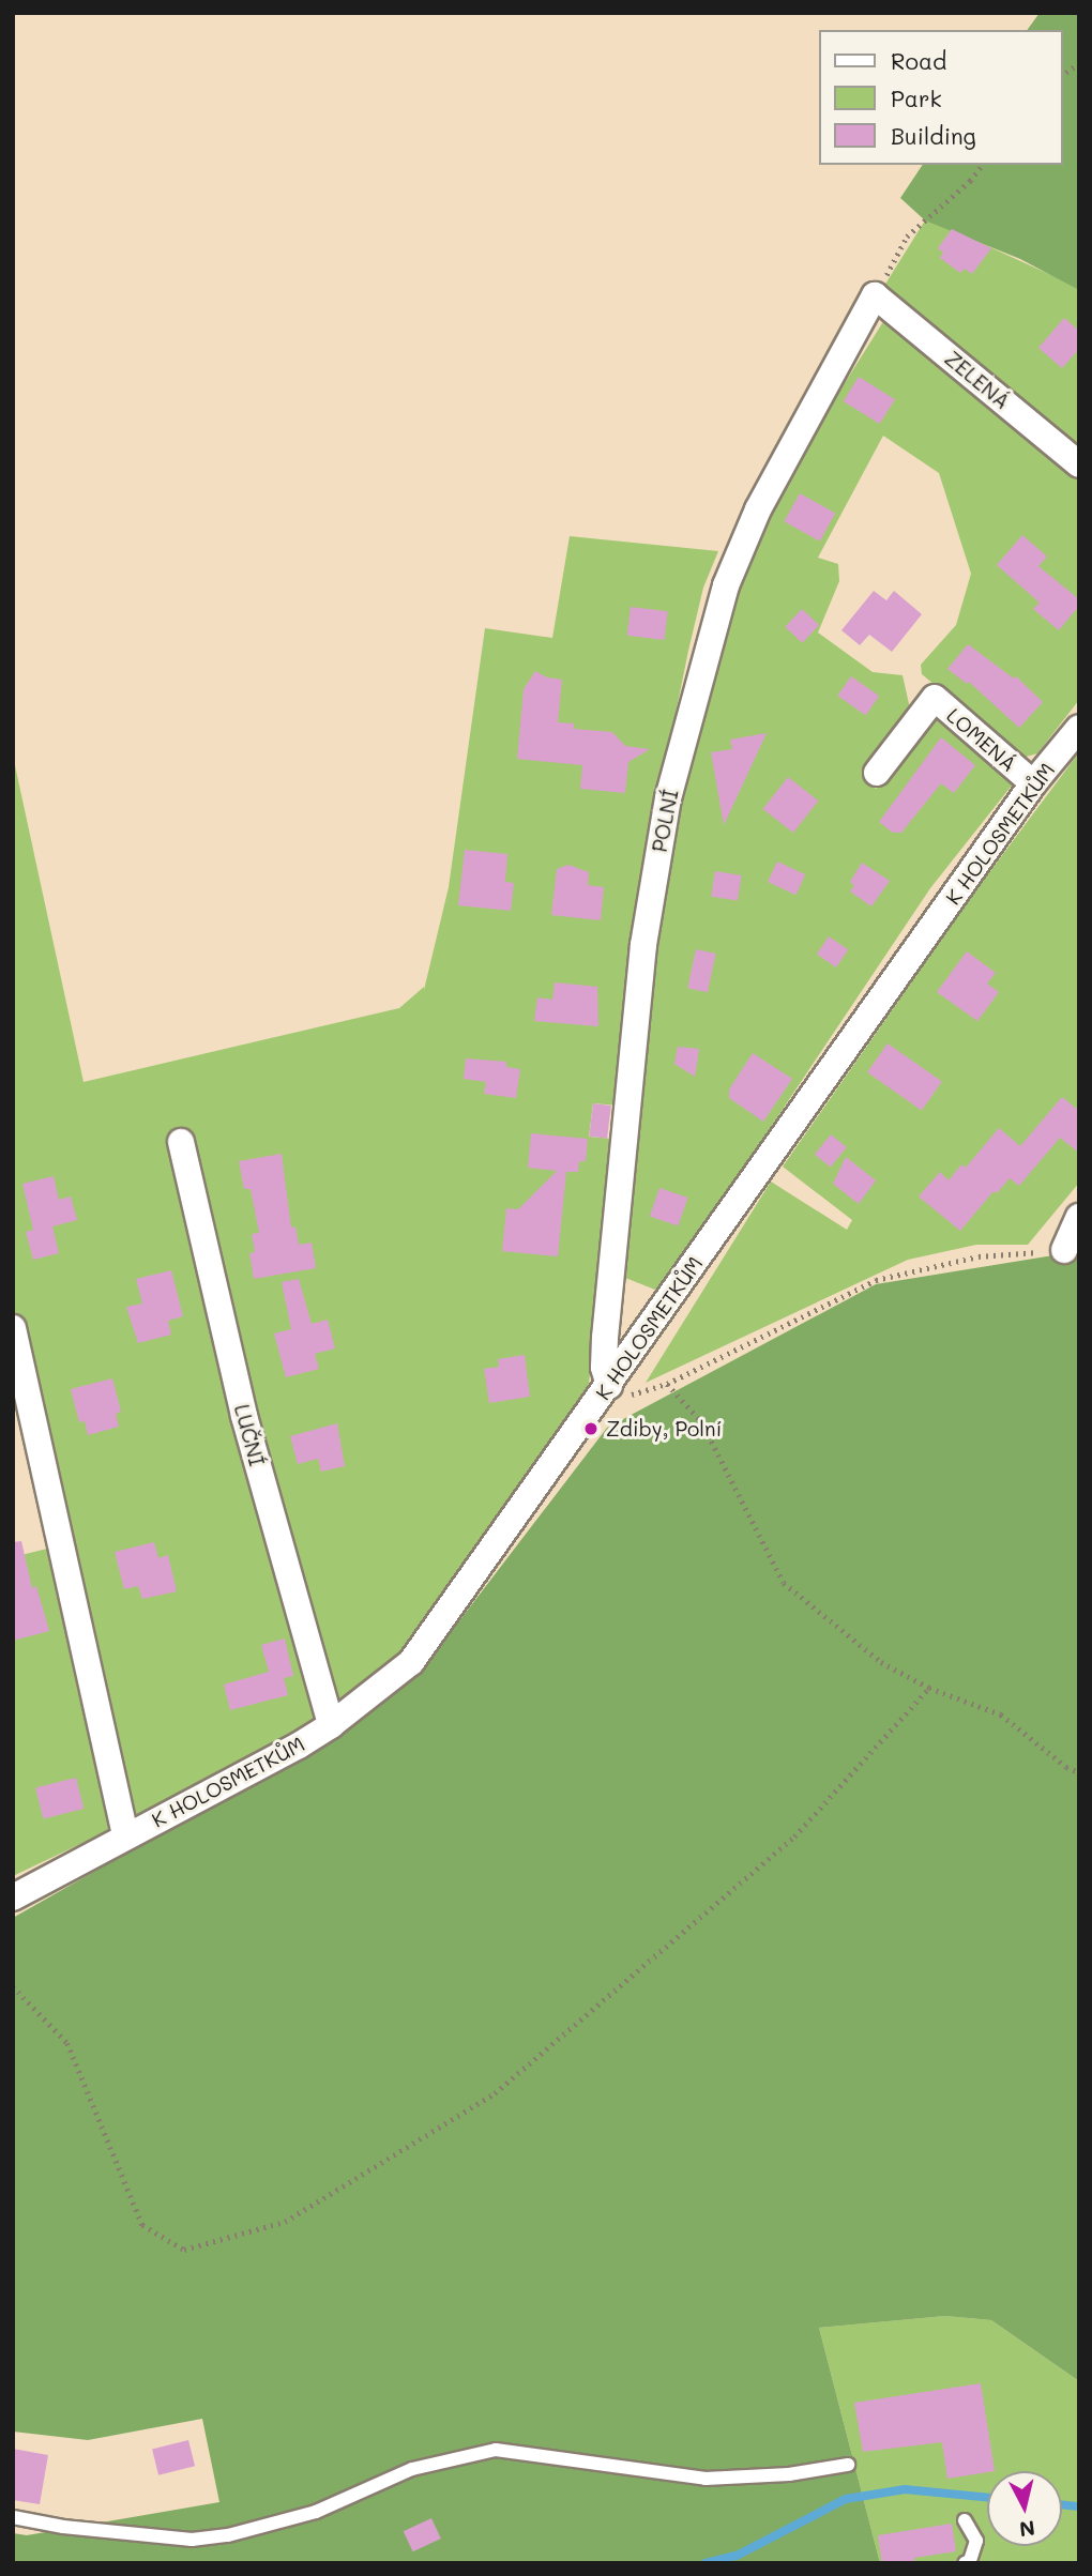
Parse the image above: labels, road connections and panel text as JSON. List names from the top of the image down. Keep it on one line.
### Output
{"streets":{"street":["ZELENÁ","LOMENÁ","POLNÍ","K HOLOSMETKŮM","LUČNÍ"]},"crossings":[["ZELENÁ","POLNÍ"],["LOMENÁ","K HOLOSMETKŮM"],["POLNÍ","K HOLOSMETKŮM"],["K HOLOSMETKŮM","LUČNÍ"]],"places":["Zdiby, Polní"],"legend":["Road","Park","Building"],"north":"bottom"}
